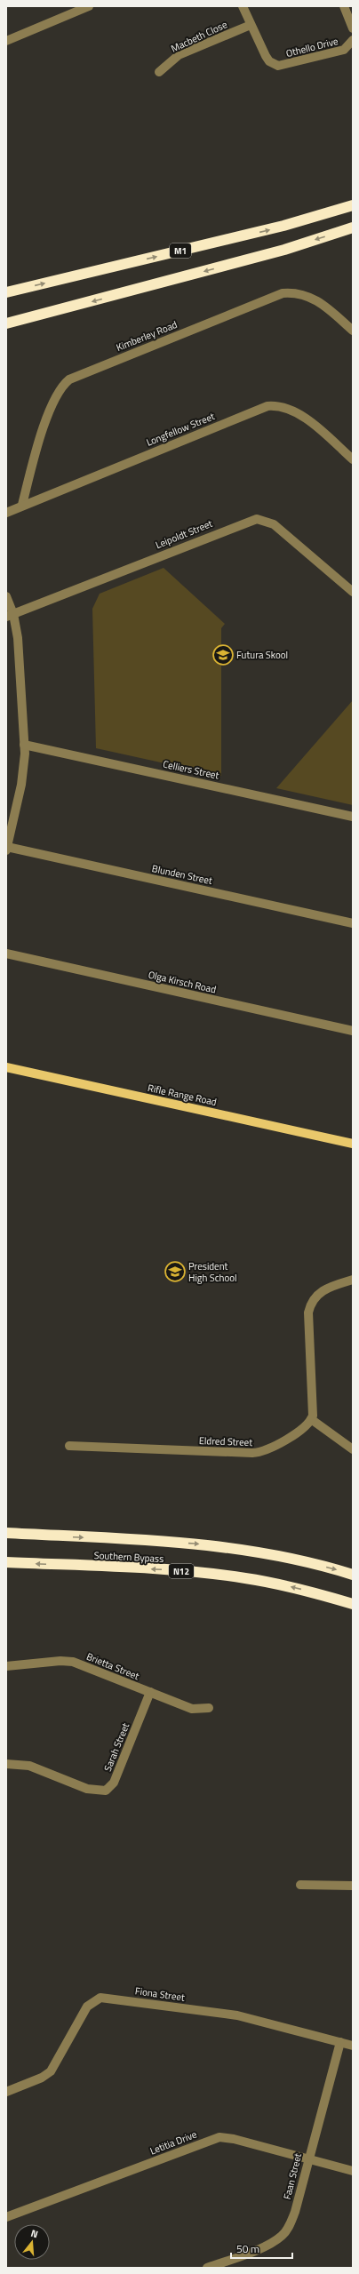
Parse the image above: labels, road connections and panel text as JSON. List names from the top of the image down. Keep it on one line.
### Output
{"streets":{"highway":["M1","Southern Bypass","N12"],"main road":["Rifle Range Road"],"street":["Macbeth Close","Othello Drive","Kimberley Road","Longfellow Street","Leipoldt Street","Celliers Street","Blunden Street","Olga Kirsch Road","Eldred Street","Brietta Street","Sarah Street","Fiona Street","Letitia Drive","Faan Street"]},"crossings":[["Macbeth Close","Othello Drive"],["Kimberley Road","Longfellow Street"],["Brietta Street","Sarah Street"],["Fiona Street","Faan Street"],["Letitia Drive","Faan Street"]],"places":{"school or university":["Futura Skool","President High School"]},"scale_bar":"50 m","north":"top"}
